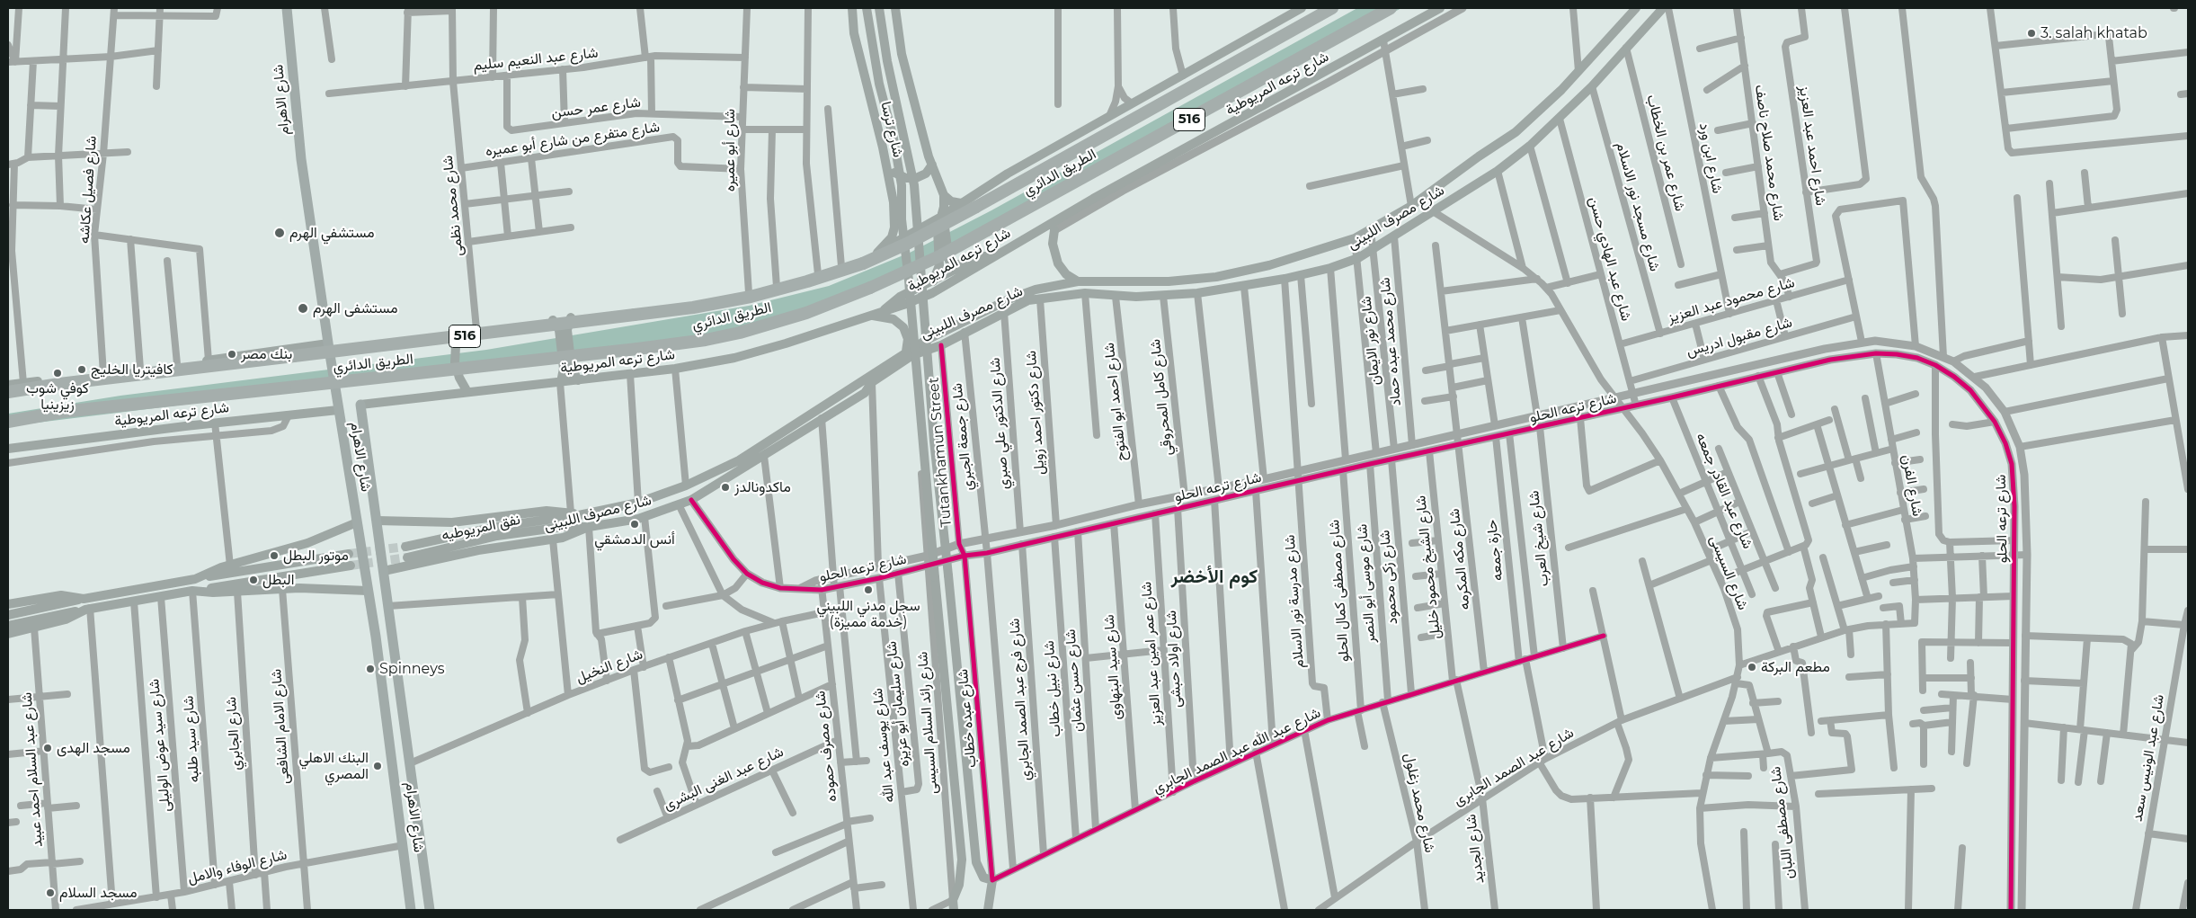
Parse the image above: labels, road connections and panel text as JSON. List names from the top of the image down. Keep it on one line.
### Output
{"streets":{"highway":["516","الطريق الدائري"],"main road":["شارع ترعه المريوطية","شارع الاهرام","شارع ترسا","شارع مصرف اللبينى","نفق المريوطيه"],"street":["شارع عبد النعيم سليم","شارع عمر حسن","شارع متفرع من شارع أبو عميره","شارع احمد عبد العزيز","شارع أبو عميره","شارع عمر بن الخطاب","شارع محمد صلاح ناصف","شارع ابن ورد","شارع فصيل عكاشه","شارع محمد نظمى","شارع مسجد نور الاسلام","شارع عبد الهادي حسن","شارع محمود عبد العزيز","شارع مقبول ادريس","شارع نور الايمان","شارع محمد عبده حماد","شارع كامل المحروقي","شارع احمد ابو الفتوح","شارع ترعه الحلو","شارع دكتور احمد زويل","شارع الدكتور علي صبري","شارع جمعة الجبري","Tutankhamun Street","شارع الفرن","شارع عبد القادر جمعه","شارع شيخ العرب","حارة جمعه","شارع مكه المكرمه","شارع الشيخ محمود خليل","شارع السيسى","شارع زكى محمود","شارع موسى أبو النصر","شارع مصطفى كمال الحلو","شارع مدرسة نور الاسلام","شارع عمر امين عبد العزيز","شارع اولاد حبشى","شارع النخيل","شارع سيد البنهاوى","شارع حسن عثمان","شارع نبيل خطاب","شارع فرج عبد الصمد الجابري","شارع سليمان أبو عزيزه","شارع عبده خطاب","شارع رائد السلام السيسى","شارع الامام الشافعى","شارع الجابري","شارع سيد طلبه","شارع سيد عوض الوليلى","شارع يوسف عبد الله","شارع مصرف حموده","شارع عبد الله عبد الصمد الجابري","شارع عبد الونيس سعد","شارع عبد الصمد الجابرى","شارع عبد السلام احمد عبيد","شارع عبد الغنى البشرى","شارع محمد زغلول","شارع مصطفى اللبان","شارع الجديد","شارع الوفاء والامل"]},"crossings":[["شارع عبد النعيم سليم","شارع عمر حسن"],["شارع عبد النعيم سليم","شارع أبو عميره"],["شارع عبد النعيم سليم","شارع محمد نظمى"],["شارع ترعه المريوطية","شارع الاهرام"],["شارع الاهرام","شارع مصرف اللبينى"],["شارع الاهرام","شارع النخيل"],["شارع الاهرام","شارع الوفاء والامل"],["شارع عمر حسن","شارع أبو عميره"],["شارع متفرع من شارع أبو عميره","شارع أبو عميره"],["شارع متفرع من شارع أبو عميره","شارع محمد نظمى"],["شارع احمد عبد العزيز","شارع محمد صلاح ناصف"],["شارع عمر بن الخطاب","شارع مصرف اللبينى"],["شارع محمد صلاح ناصف","شارع محمود عبد العزيز"],["شارع ابن ورد","شارع محمود عبد العزيز"],["شارع مسجد نور الاسلام","شارع مصرف اللبينى"],["شارع مسجد نور الاسلام","شارع محمود عبد العزيز"],["شارع مصرف اللبينى","شارع عبد الهادي حسن"],["شارع مصرف اللبينى","شارع نور الايمان"],["شارع مصرف اللبينى","شارع محمد عبده حماد"],["شارع مصرف اللبينى","شارع كامل المحروقي"],["شارع مصرف اللبينى","شارع احمد ابو الفتوح"],["شارع مصرف اللبينى","شارع ترعه الحلو"],["شارع مصرف اللبينى","شارع دكتور احمد زويل"],["شارع مصرف اللبينى","شارع الدكتور علي صبري"],["شارع مصرف اللبينى","شارع جمعة الجبري"],["شارع مصرف اللبينى","Tutankhamun Street"],["شارع مصرف اللبينى","نفق المريوطيه"],["شارع مصرف اللبينى","شارع السيسى"],["شارع مصرف اللبينى","شارع مدرسة نور الاسلام"],["شارع مصرف اللبينى","شارع رائد السلام السيسى"],["شارع عبد الهادي حسن","شارع محمود عبد العزيز"],["شارع عبد الهادي حسن","شارع مقبول ادريس"],["شارع عبد الهادي حسن","شارع ترعه الحلو"],["شارع نور الايمان","شارع ترعه الحلو"],["شارع محمد عبده حماد","شارع ترعه الحلو"],["شارع كامل المحروقي","شارع ترعه الحلو"],["شارع احمد ابو الفتوح","شارع ترعه الحلو"],["شارع ترعه الحلو","شارع دكتور احمد زويل"],["شارع ترعه الحلو","شارع الدكتور علي صبري"],["شارع ترعه الحلو","شارع جمعة الجبري"],["شارع ترعه الحلو","Tutankhamun Street"],["شارع ترعه الحلو","شارع الفرن"],["شارع ترعه الحلو","شارع عبد القادر جمعه"],["شارع ترعه الحلو","شارع شيخ العرب"],["شارع ترعه الحلو","حارة جمعه"],["شارع ترعه الحلو","شارع مكه المكرمه"],["شارع ترعه الحلو","شارع الشيخ محمود خليل"],["شارع ترعه الحلو","شارع السيسى"],["شارع ترعه الحلو","شارع زكى محمود"],["شارع ترعه الحلو","شارع موسى أبو النصر"],["شارع ترعه الحلو","شارع مصطفى كمال الحلو"],["شارع ترعه الحلو","شارع مدرسة نور الاسلام"],["شارع ترعه الحلو","شارع عمر امين عبد العزيز"],["شارع ترعه الحلو","شارع اولاد حبشى"],["شارع ترعه الحلو","شارع سيد البنهاوى"],["شارع ترعه الحلو","شارع حسن عثمان"],["شارع ترعه الحلو","شارع نبيل خطاب"],["شارع ترعه الحلو","شارع فرج عبد الصمد الجابري"],["شارع ترعه الحلو","شارع سليمان أبو عزيزه"],["شارع ترعه الحلو","شارع عبده خطاب"],["شارع ترعه الحلو","شارع رائد السلام السيسى"],["شارع ترعه الحلو","شارع يوسف عبد الله"],["شارع ترعه الحلو","شارع مصرف حموده"],["شارع جمعة الجبري","شارع عبد الله عبد الصمد الجابري"],["Tutankhamun Street","شارع عبده خطاب"],["شارع شيخ العرب","شارع عبد الله عبد الصمد الجابري"],["حارة جمعه","شارع عبد الله عبد الصمد الجابري"],["حارة جمعه","شارع عبد الصمد الجابرى"],["شارع مكه المكرمه","شارع عبد الله عبد الصمد الجابري"],["شارع الشيخ محمود خليل","شارع عبد الله عبد الصمد الجابري"],["شارع الشيخ محمود خليل","شارع الجديد"],["شارع السيسى","شارع عبد الصمد الجابرى"],["شارع السيسى","شارع مصطفى اللبان"],["شارع زكى محمود","شارع عبد الله عبد الصمد الجابري"],["شارع موسى أبو النصر","شارع عبد الله عبد الصمد الجابري"],["شارع موسى أبو النصر","شارع محمد زغلول"],["شارع مصطفى كمال الحلو","شارع عبد الله عبد الصمد الجابري"],["شارع مدرسة نور الاسلام","شارع عبد الله عبد الصمد الجابري"],["شارع عمر امين عبد العزيز","شارع عبد الله عبد الصمد الجابري"],["شارع اولاد حبشى","شارع عبد الله عبد الصمد الجابري"],["شارع النخيل","شارع مصرف حموده"],["شارع سيد البنهاوى","شارع عبد الله عبد الصمد الجابري"],["شارع حسن عثمان","شارع عبد الله عبد الصمد الجابري"],["شارع نبيل خطاب","شارع عبد الله عبد الصمد الجابري"],["شارع فرج عبد الصمد الجابري","شارع عبد الله عبد الصمد الجابري"],["شارع سليمان أبو عزيزه","شارع يوسف عبد الله"],["شارع عبده خطاب","شارع عبد الله عبد الصمد الجابري"],["شارع الامام الشافعى","شارع الوفاء والامل"],["شارع الجابري","شارع الوفاء والامل"],["شارع سيد طلبه","شارع الوفاء والامل"],["شارع سيد عوض الوليلى","شارع الوفاء والامل"],["شارع مصرف حموده","شارع عبد الغنى البشرى"],["شارع عبد الله عبد الصمد الجابري","شارع محمد زغلول"],["شارع عبد الله عبد الصمد الجابري","شارع الجديد"],["شارع عبد الصمد الجابرى","شارع محمد زغلول"],["شارع عبد الصمد الجابرى","شارع مصطفى اللبان"],["شارع عبد الصمد الجابرى","شارع الجديد"]],"districts":["كوم الأخضر"],"places":["3. salah khatab","مستشفي الهرم","مستشفى الهرم","بنك مصر","كافيتريا الخليج","كوفي شوب زيزينيا","ماكدونالدز","أنس الدمشقي","موتور البطل","البطل","سجل مدني اللبيني (خدمة مميزة)","مطعم البركة","Spinneys","مسجد الهدى","البنك الاهلي المصري","مسجد السلام"]}
